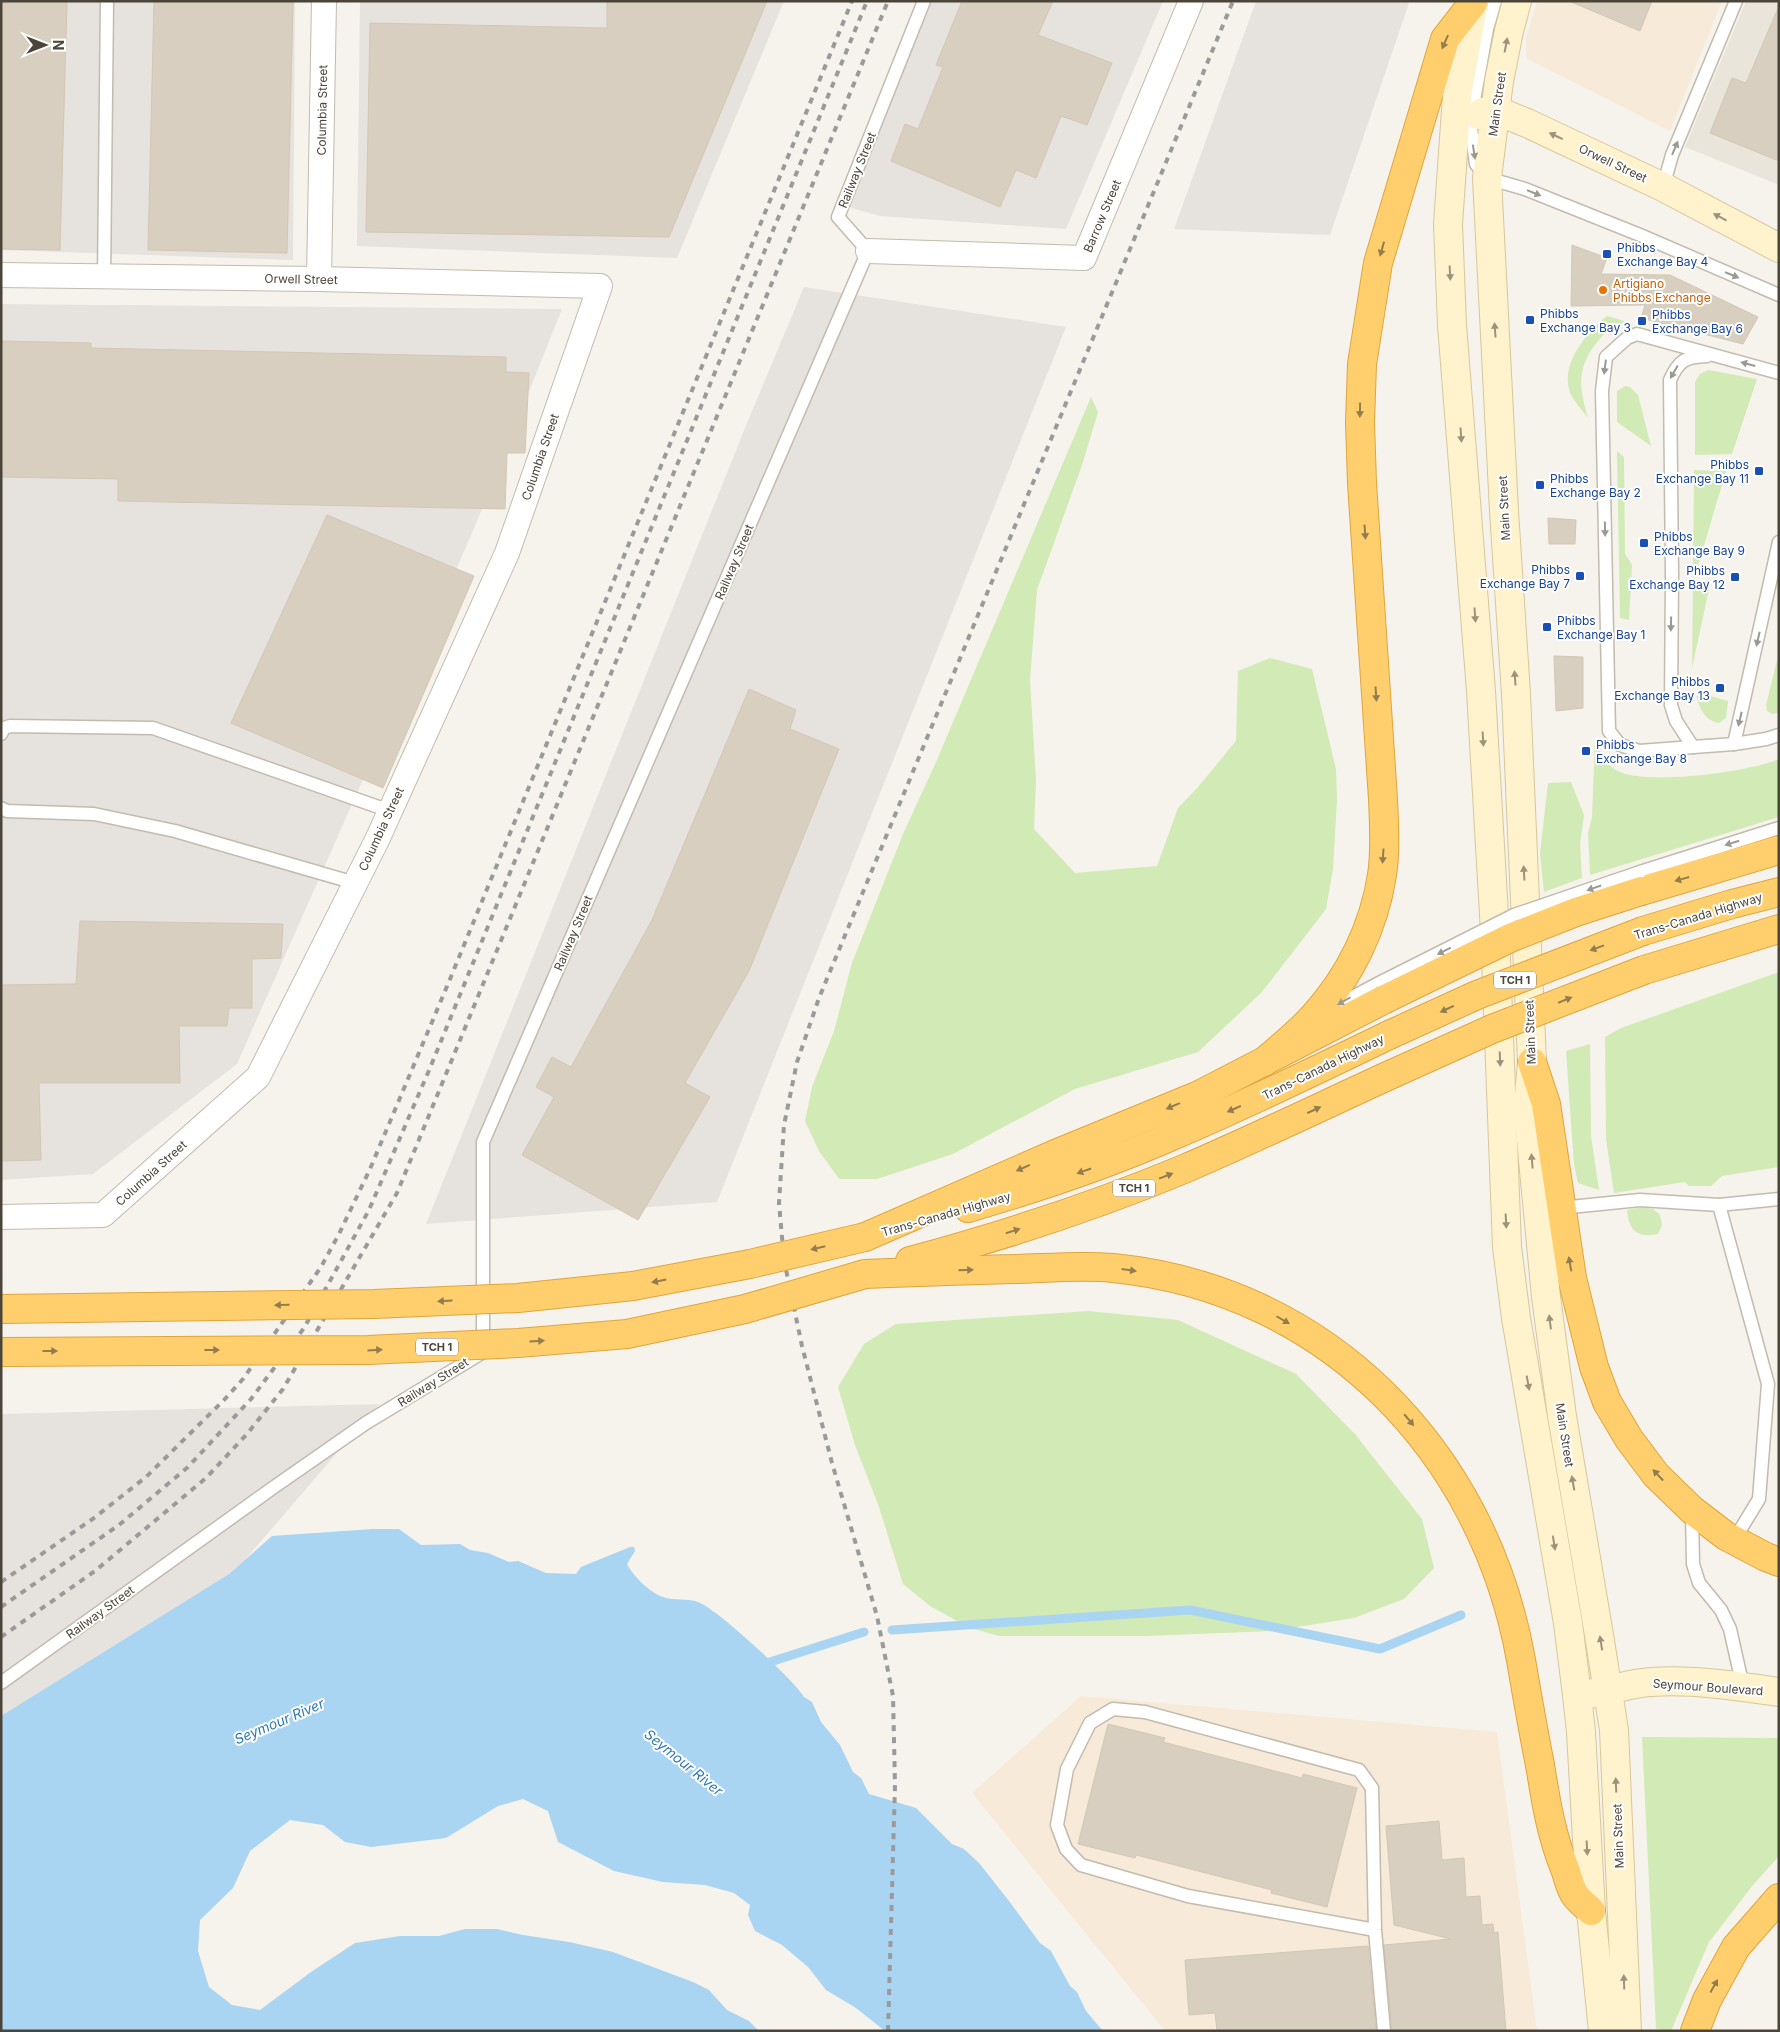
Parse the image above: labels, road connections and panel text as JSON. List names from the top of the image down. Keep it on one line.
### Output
{"streets":{"highway":["Trans-Canada Highway","TCH 1"],"main road":["Main Street","Orwell Street","Seymour Boulevard"],"street":["Columbia Street","Barrow Street"],"lane":["Railway Street"]},"crossings":[["Main Street","Orwell Street"],["Main Street","Seymour Boulevard"],["Columbia Street","Orwell Street"],["Railway Street","Barrow Street"],["Trans-Canada Highway","TCH 1"]],"water":["Seymour River"],"places":{"transit":["Phibbs Exchange Bay 4","Phibbs Exchange Bay 3","Phibbs Exchange Bay 6","Phibbs Exchange Bay 11","Phibbs Exchange Bay 2","Phibbs Exchange Bay 9","Phibbs Exchange Bay 7","Phibbs Exchange Bay 12","Phibbs Exchange Bay 1","Phibbs Exchange Bay 13","Phibbs Exchange Bay 8"],"other":["Artigiano Phibbs Exchange"]},"north":"right"}
